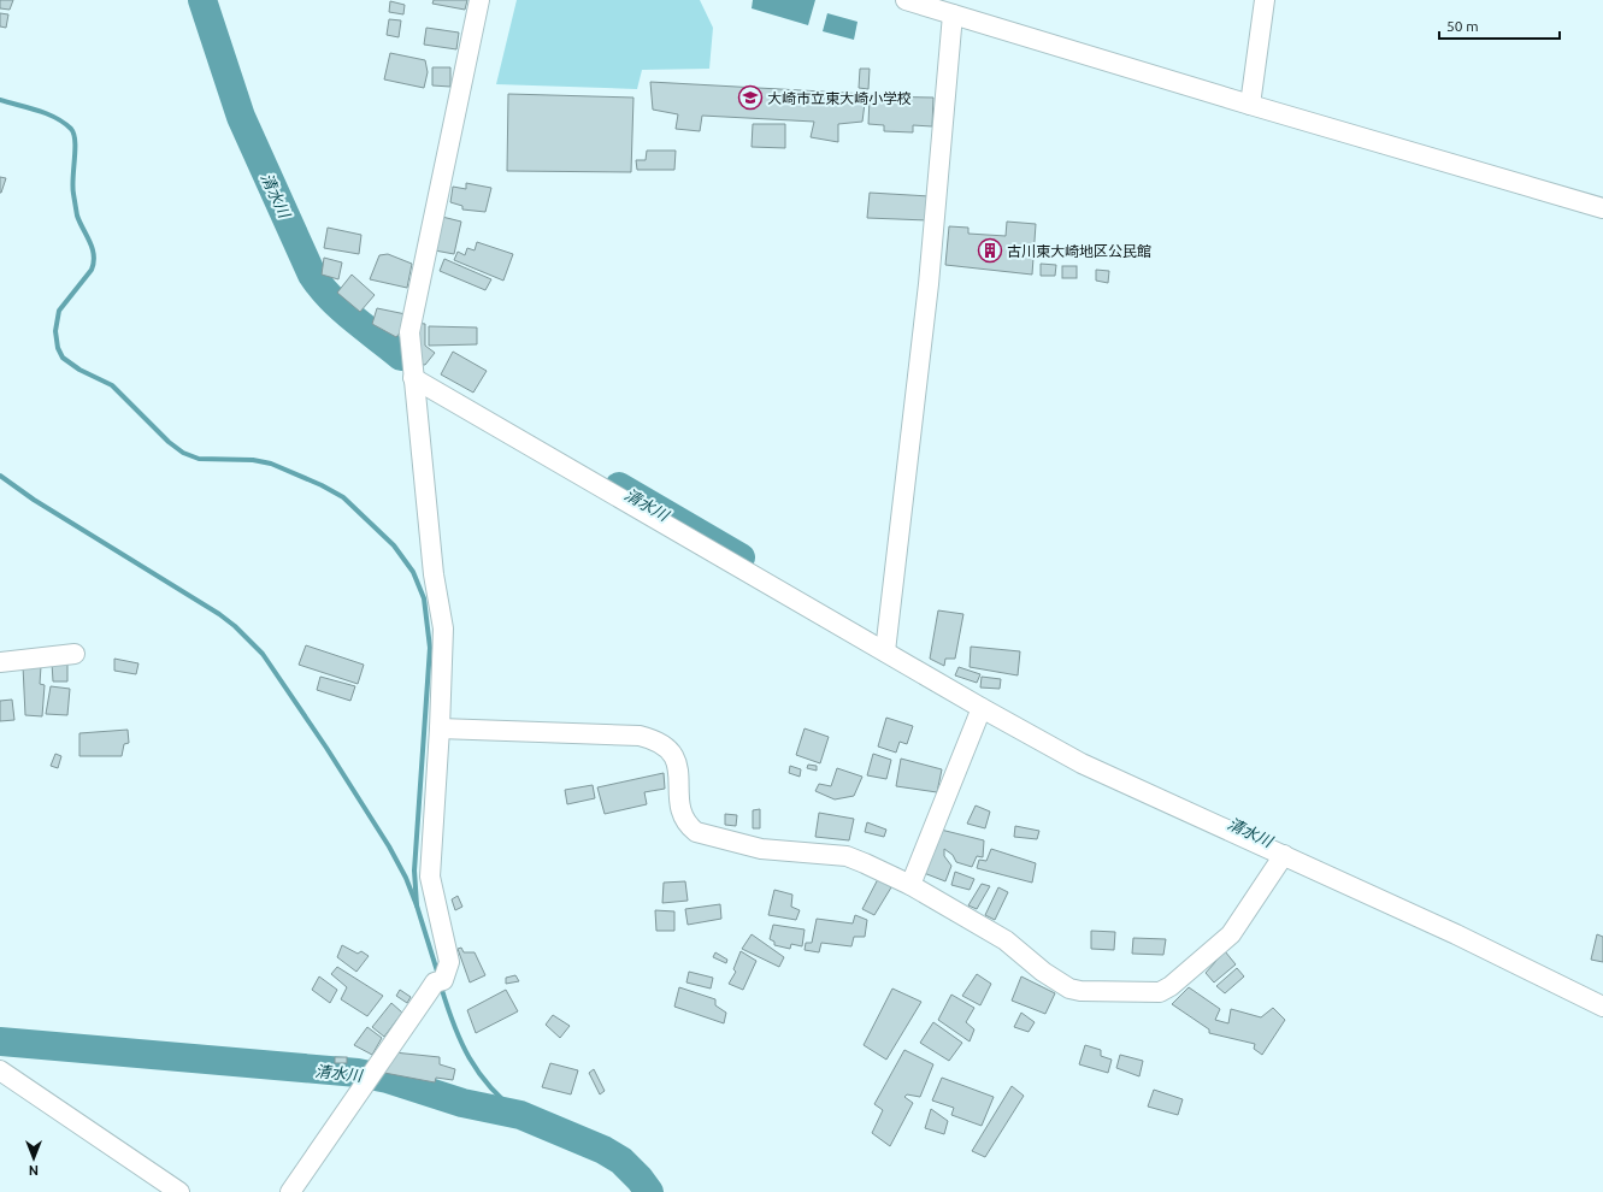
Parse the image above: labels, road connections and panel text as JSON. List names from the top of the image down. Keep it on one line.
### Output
{"water":["清水川"],"places":{"school or university":["大崎市立東大崎小学校"],"building":["古川東大崎地区公民館"]},"scale_bar":"50 m","north":"bottom"}
